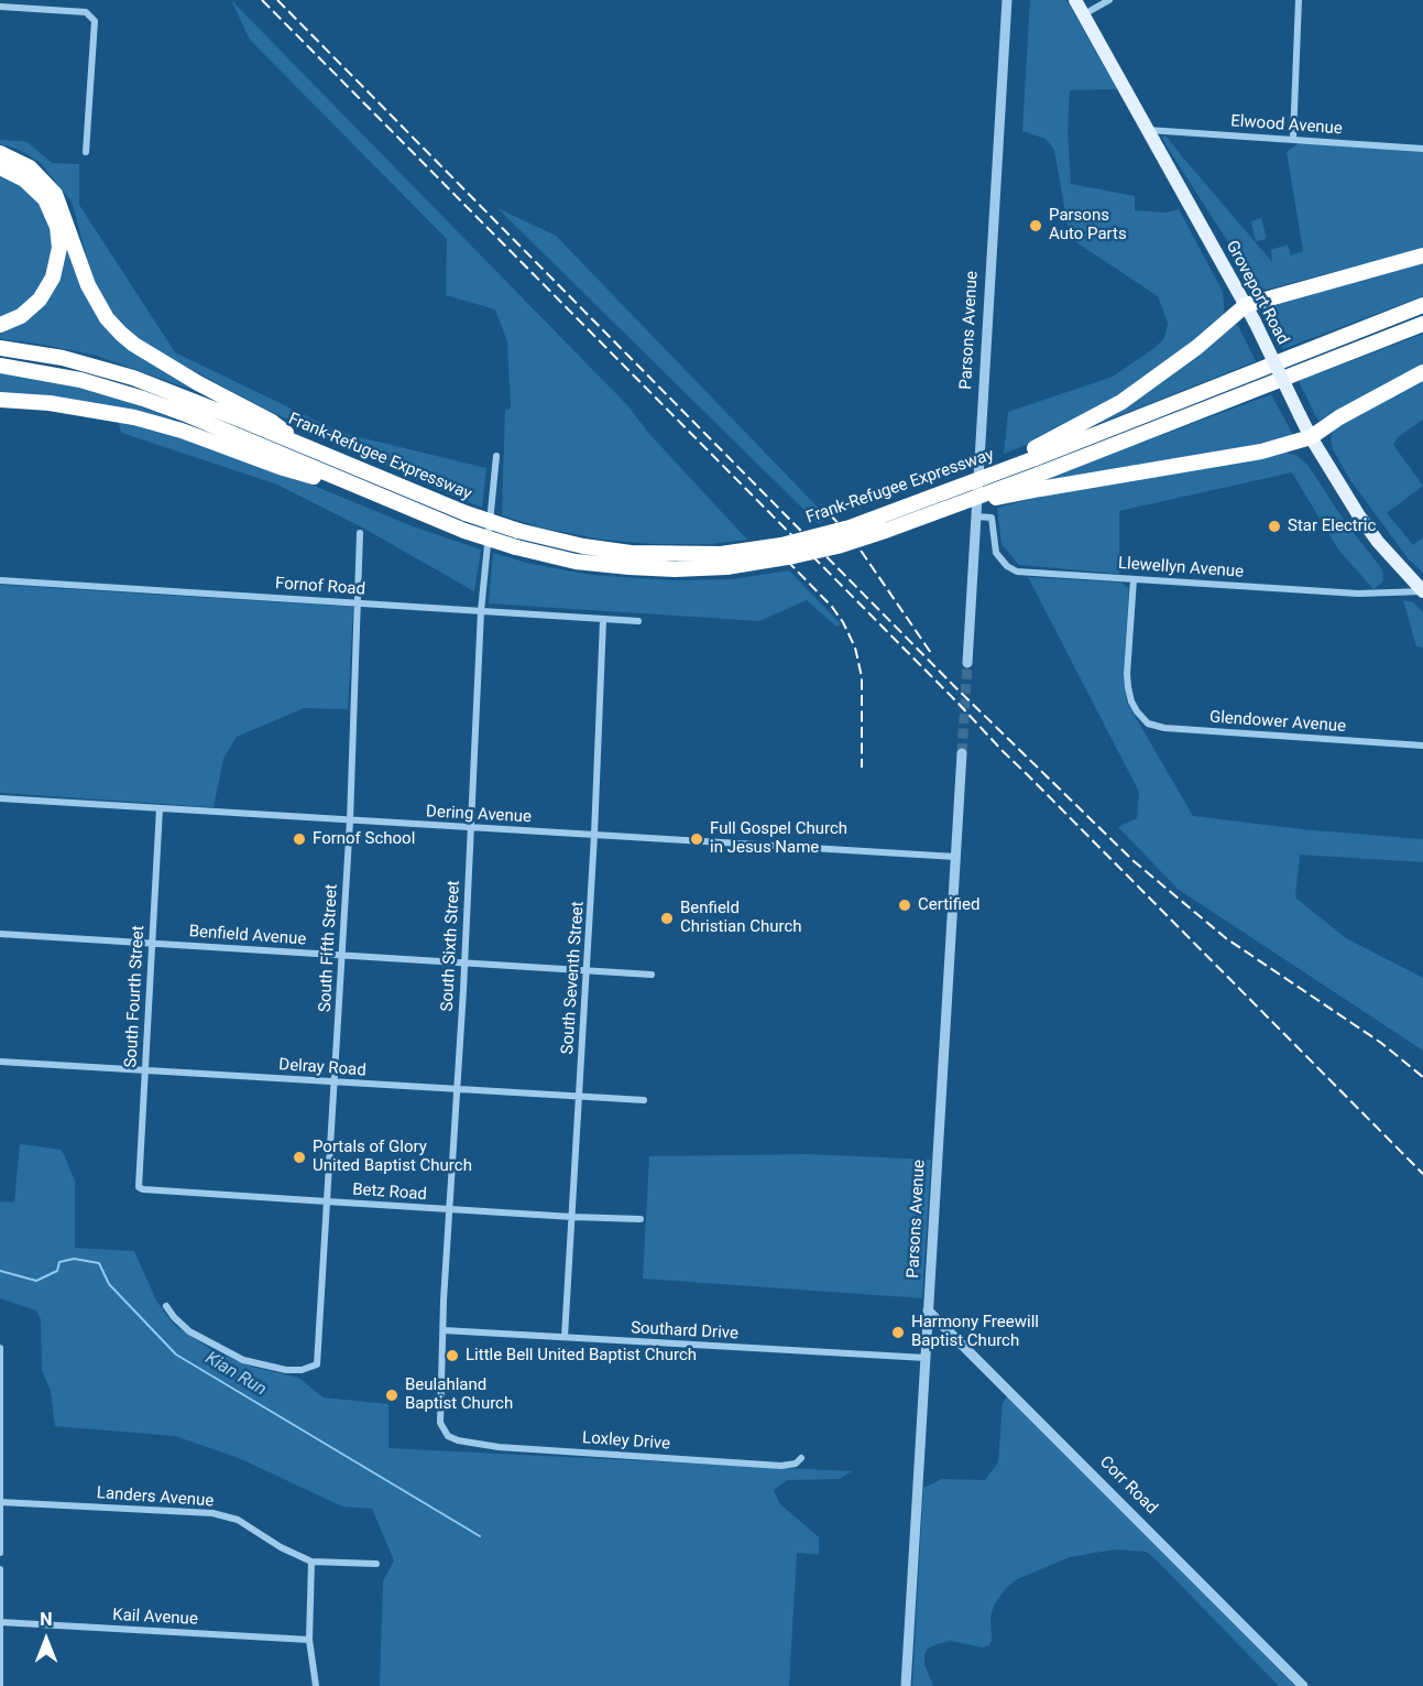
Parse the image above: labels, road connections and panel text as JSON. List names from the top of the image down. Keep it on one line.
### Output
{"streets":{"highway":["Frank-Refugee Expressway"],"main road":["Groveport Road"],"street":["Elwood Avenue","Parsons Avenue","Llewellyn Avenue","Fornof Road","Glendower Avenue","Dering Avenue","Benfield Avenue","South Sixth Street","South Fifth Street","South Seventh Street","South Fourth Street","Delray Road","Betz Road","Southard Drive","Loxley Drive","Corr Road","Landers Avenue","Kail Avenue"]},"crossings":[["Elwood Avenue","Groveport Road"],["Groveport Road","Llewellyn Avenue"],["Parsons Avenue","Llewellyn Avenue"],["Parsons Avenue","Dering Avenue"],["Parsons Avenue","Southard Drive"],["Parsons Avenue","Corr Road"],["Llewellyn Avenue","Glendower Avenue"],["Fornof Road","South Sixth Street"],["Fornof Road","South Fifth Street"],["Fornof Road","South Seventh Street"],["Dering Avenue","South Sixth Street"],["Dering Avenue","South Fifth Street"],["Dering Avenue","South Seventh Street"],["Dering Avenue","South Fourth Street"],["Benfield Avenue","South Sixth Street"],["Benfield Avenue","South Fifth Street"],["Benfield Avenue","South Seventh Street"],["Benfield Avenue","South Fourth Street"],["South Sixth Street","Delray Road"],["South Sixth Street","Betz Road"],["South Sixth Street","Southard Drive"],["South Sixth Street","Loxley Drive"],["South Fifth Street","Delray Road"],["South Fifth Street","Betz Road"],["South Seventh Street","Delray Road"],["South Seventh Street","Betz Road"],["South Seventh Street","Southard Drive"],["South Fourth Street","Delray Road"],["South Fourth Street","Betz Road"]],"water":["Kian Run"],"places":["Parsons Auto Parts","Star Electric","Fornof School","Full Gospel Church in Jesus Name","Certified","Benfield Christian Church","Portals of Glory United Baptist Church","Harmony Freewill Baptist Church","Little Bell United Baptist Church","Beulahland Baptist Church"],"north":"top"}
